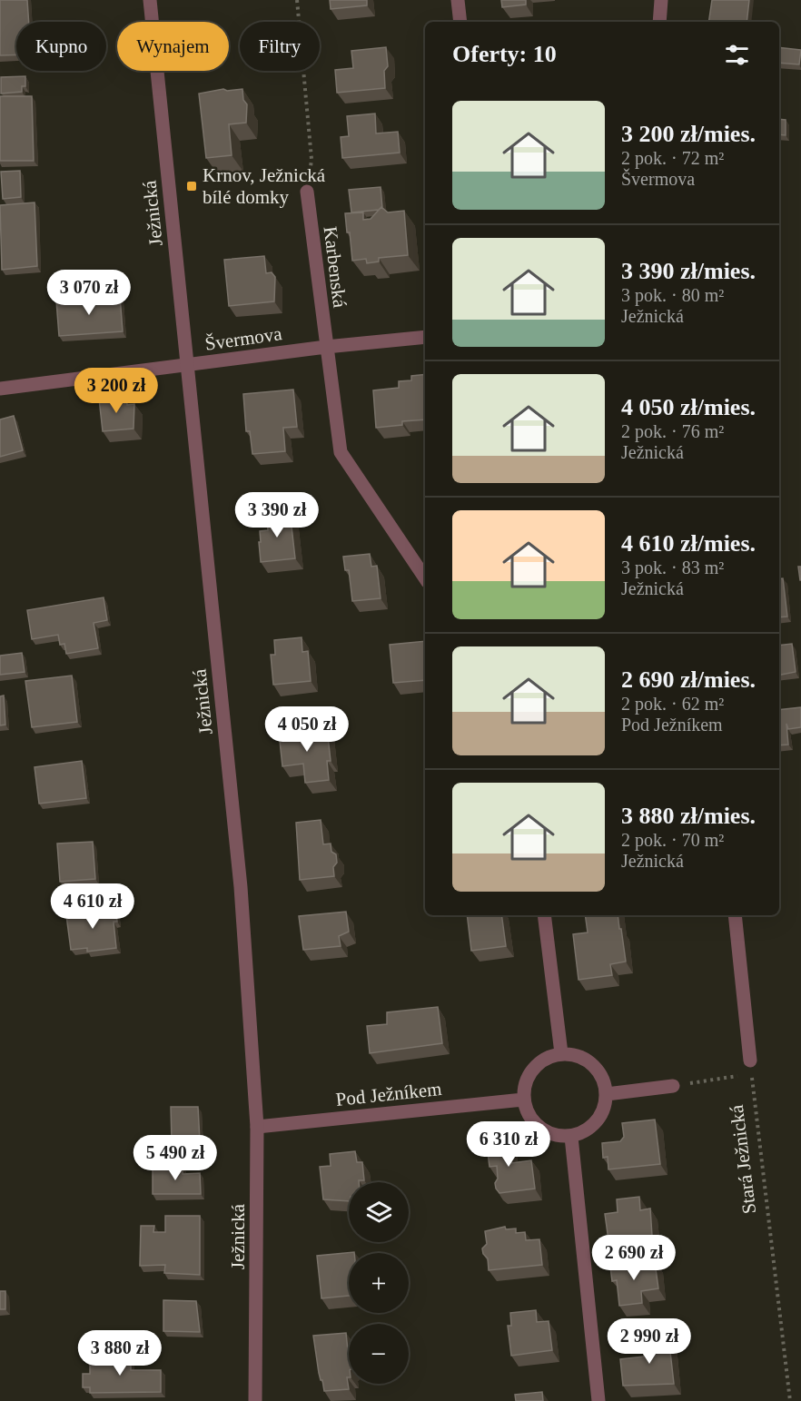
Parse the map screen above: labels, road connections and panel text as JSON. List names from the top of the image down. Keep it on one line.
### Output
{"streets":{"street":["Ježnická","Karbenská","Švermova","Pod Ježníkem"],"path":["Stará Ježnická"]},"crossings":[["Ježnická","Švermova"],["Ježnická","Pod Ježníkem"],["Karbenská","Švermova"]],"places":{"transit":["Krnov, Ježnická bílé domky"]},"page":{"chip":["Kupno","Wynajem","Filtry"],"heading":"Oferty: 10","list":[{"name":"3 200 zł/mies.","note":"2 pok. · 72 m² · Švermova"},{"name":"3 390 zł/mies.","note":"3 pok. · 80 m² · Ježnická"},{"name":"4 050 zł/mies.","note":"2 pok. · 76 m² · Ježnická"},{"name":"4 610 zł/mies.","note":"3 pok. · 83 m² · Ježnická"},{"name":"2 690 zł/mies.","note":"2 pok. · 62 m² · Pod Ježníkem"},{"name":"3 880 zł/mies.","note":"2 pok. · 70 m² · Ježnická"}],"price":["3 070 zł","3 200 zł","3 390 zł","4 050 zł","4 610 zł","6 310 zł","5 490 zł","2 690 zł","2 990 zł","3 880 zł"],"map_buttons":["+","−"]}}
